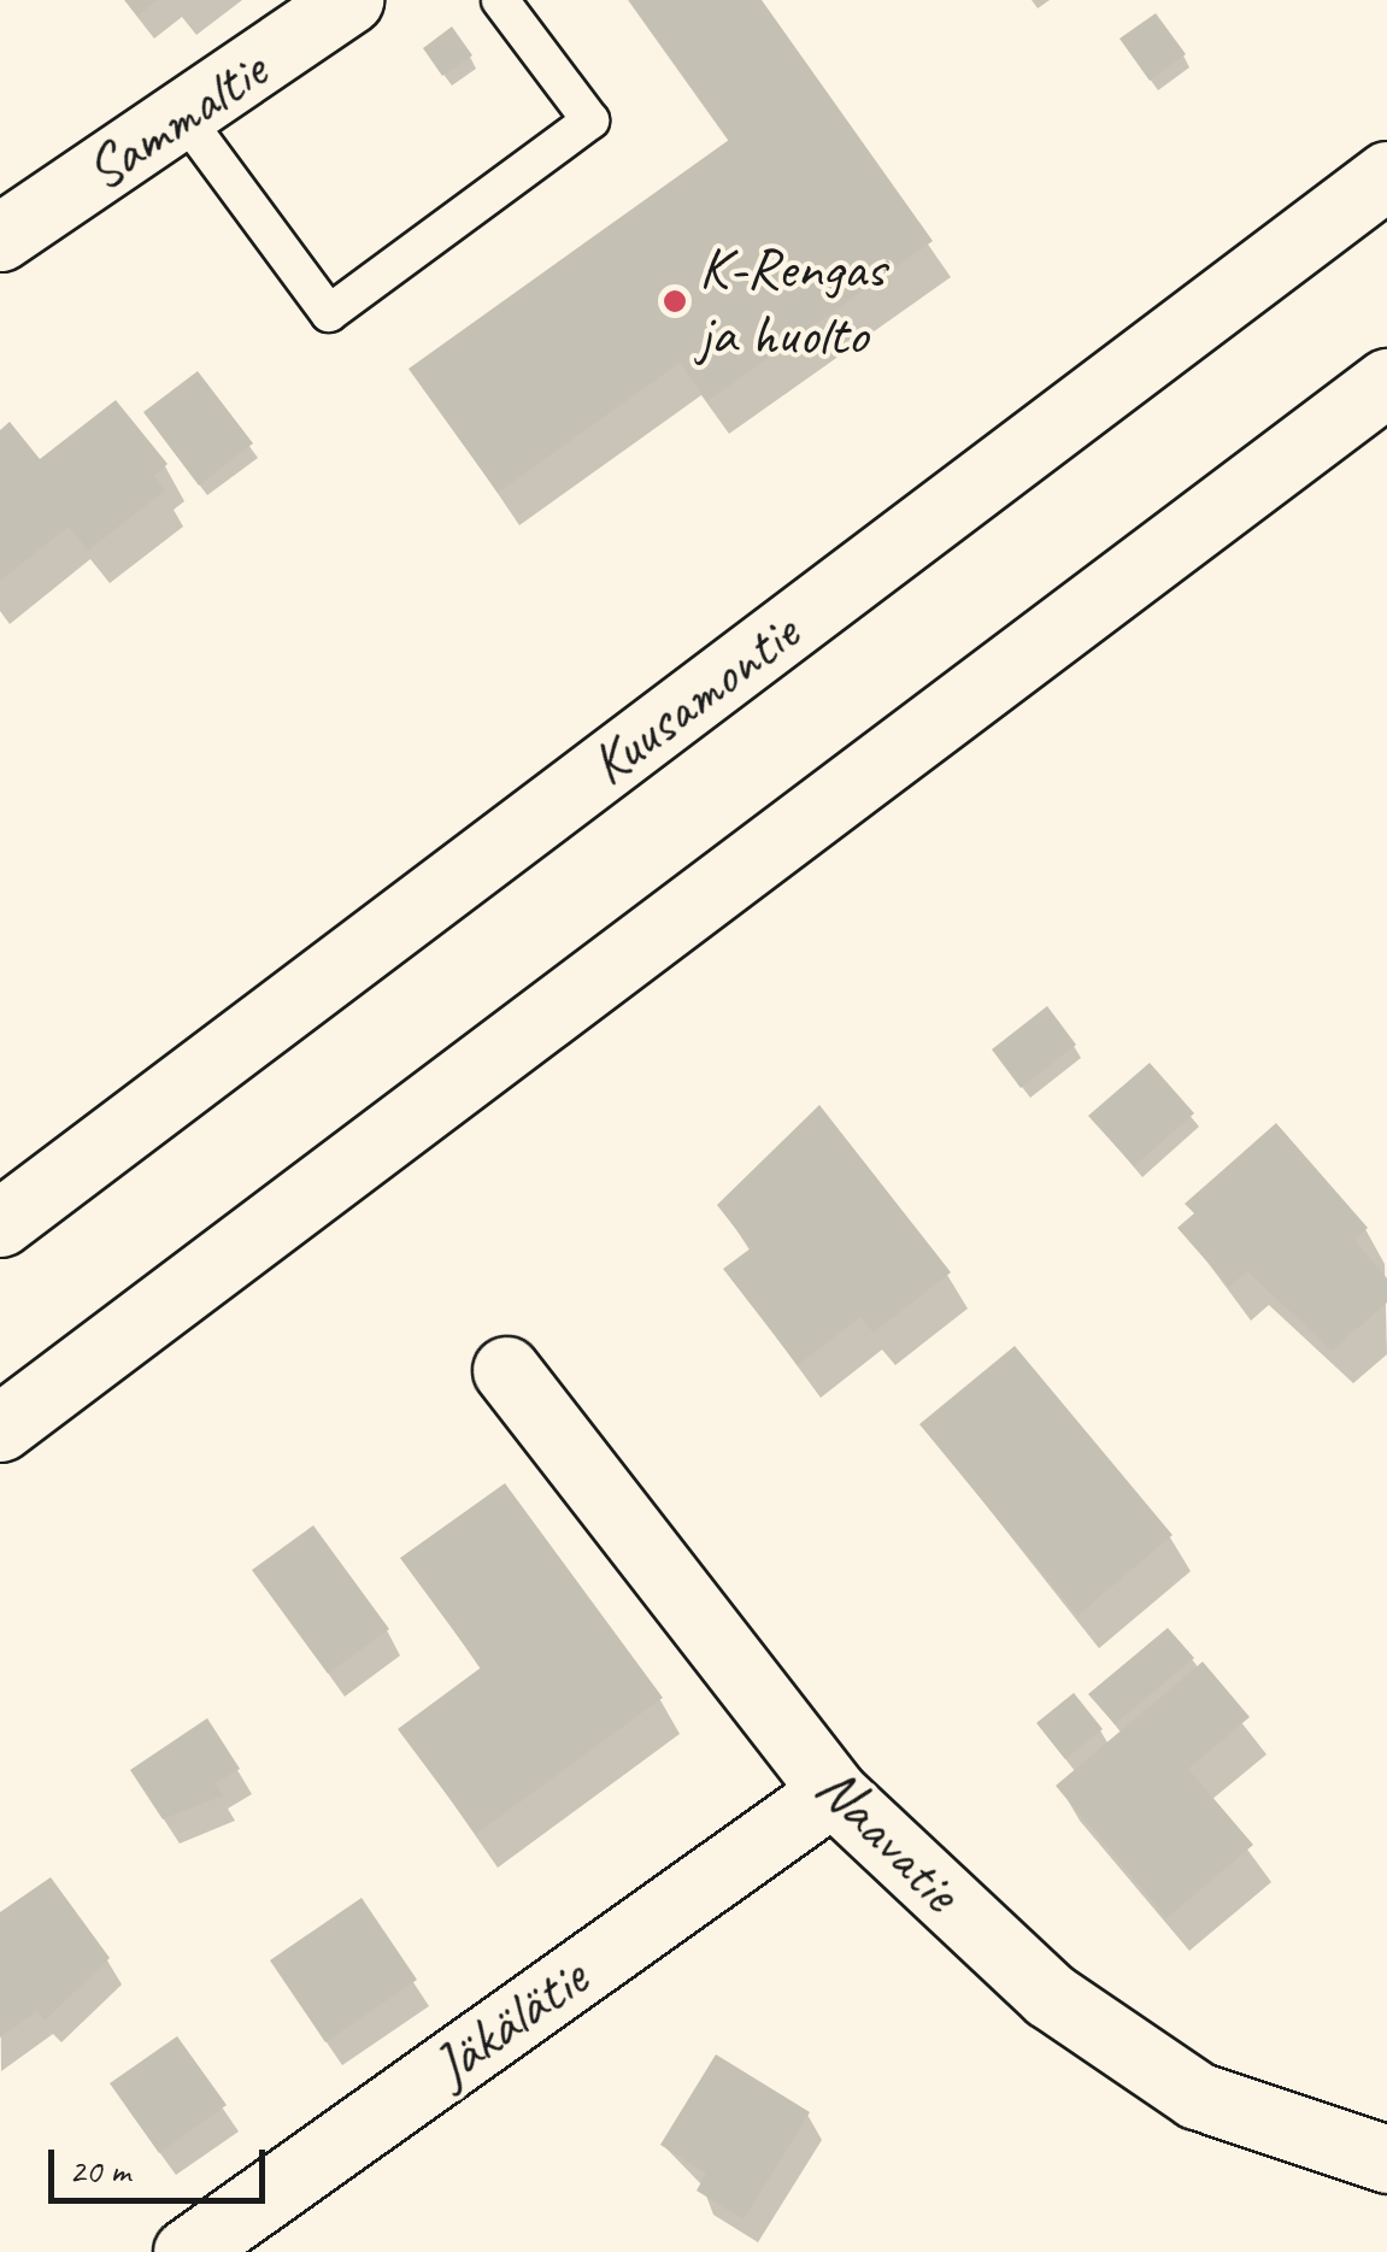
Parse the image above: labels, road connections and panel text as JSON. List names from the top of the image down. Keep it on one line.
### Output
{"streets":{"main road":["Sammaltie","Kuusamontie","Naavatie","Jäkälätie"]},"crossings":[["Naavatie","Jäkälätie"]],"places":["K-Rengas ja huolto"],"scale_bar":"20 m"}
